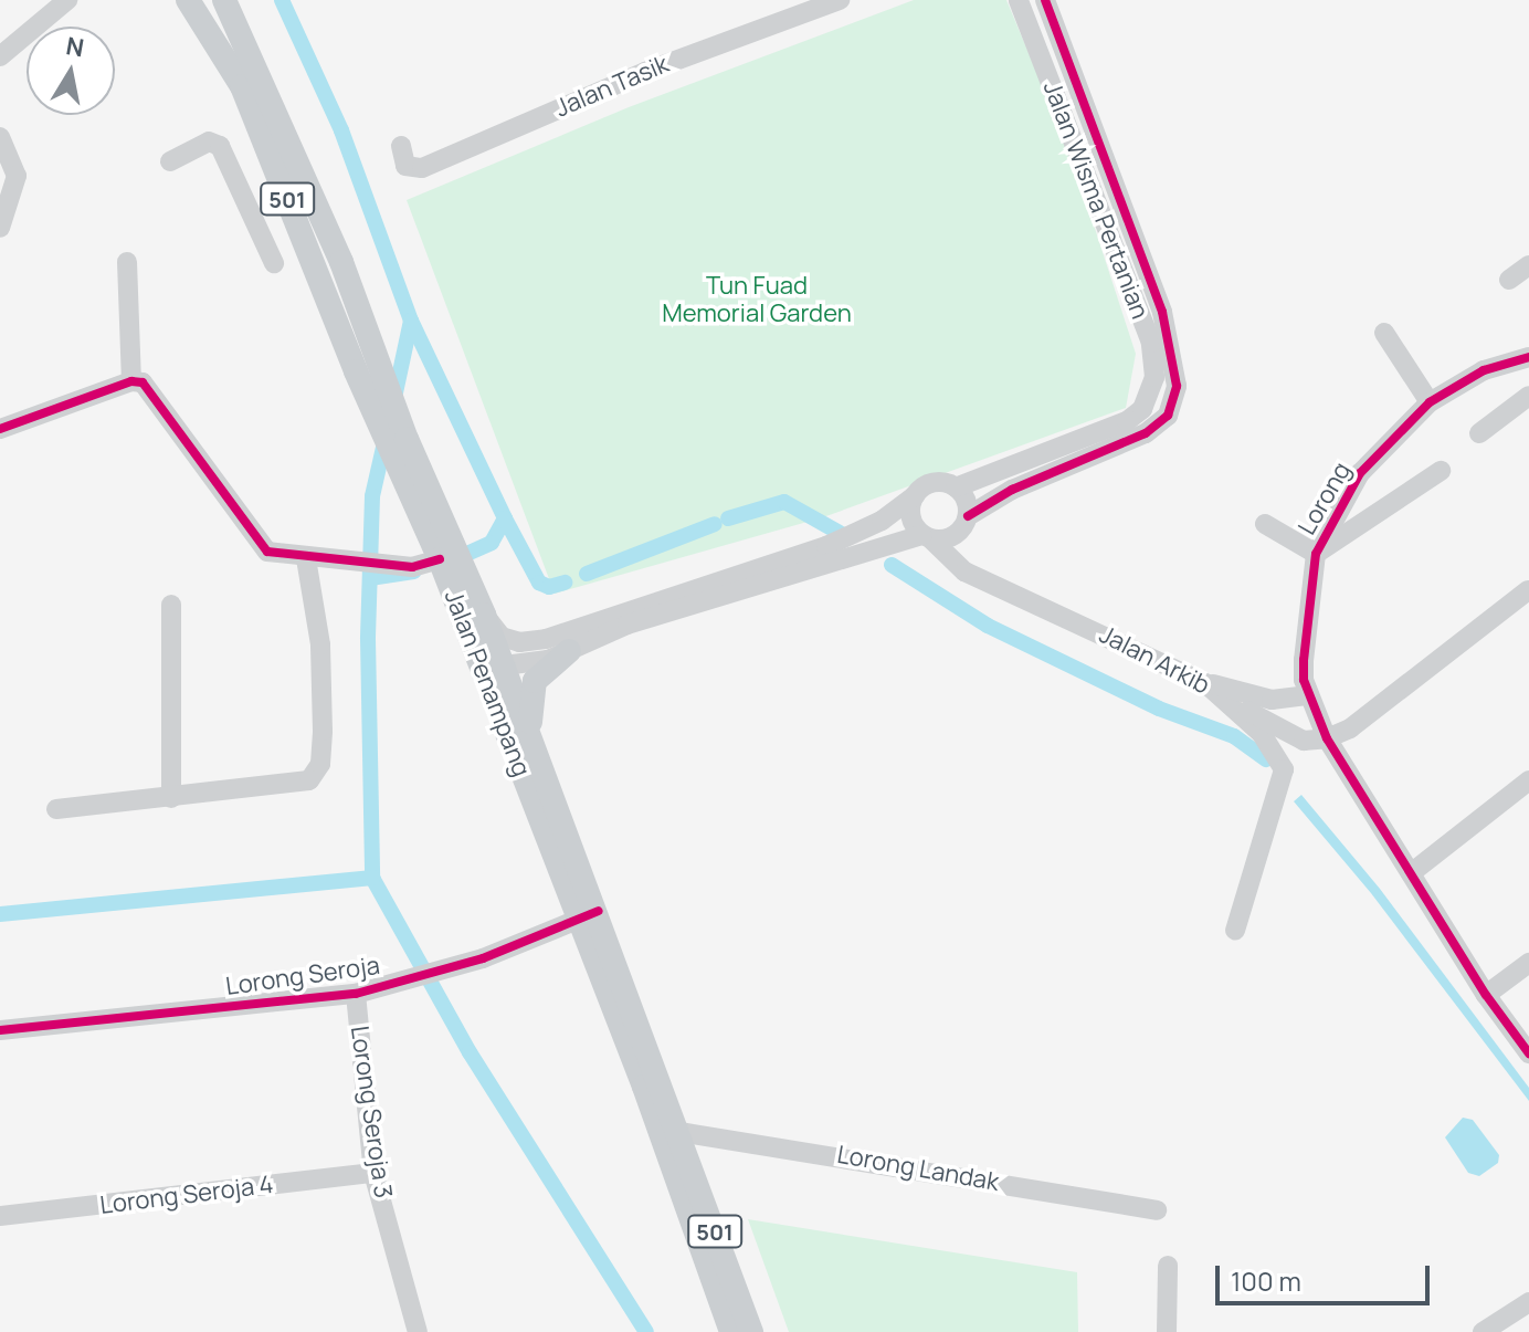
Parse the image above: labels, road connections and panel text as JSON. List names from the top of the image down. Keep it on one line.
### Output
{"streets":{"main road":["501","Jalan Penampang"],"street":["Jalan Tasik","Jalan Wisma Pertanian","Lorong","Jalan Arkib","Lorong Seroja","Lorong Seroja 3","Lorong Landak","Lorong Seroja 4"]},"crossings":[["Jalan Wisma Pertanian","Jalan Arkib"],["Jalan Penampang","Lorong Seroja"],["Jalan Penampang","Lorong Landak"],["Lorong Seroja","Lorong Seroja 3"],["Lorong Seroja 3","Lorong Seroja 4"]],"parks":["Tun Fuad Memorial Garden"],"scale_bar":"100 m","north":"top"}
